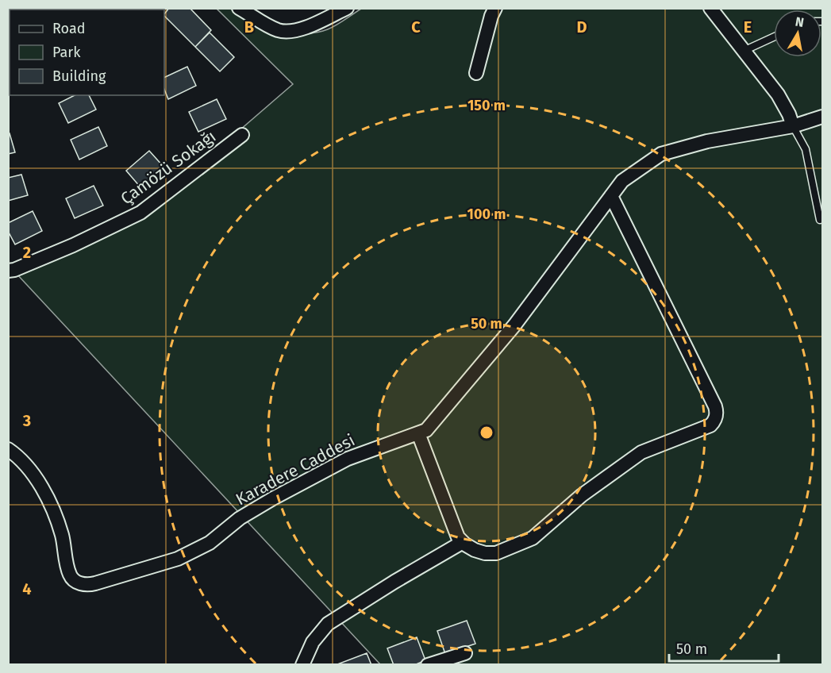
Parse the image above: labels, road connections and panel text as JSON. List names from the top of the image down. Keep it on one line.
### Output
{"streets":{"street":["Çamözü Sokağı","Karadere Caddesi"]},"legend":["Road","Park","Building"],"scale_bar":"50 m","north":"top","grid":{"columns":["B","C","D","E"],"rows":["2","3","4"]},"rings":["150 m","100 m","50 m"]}
